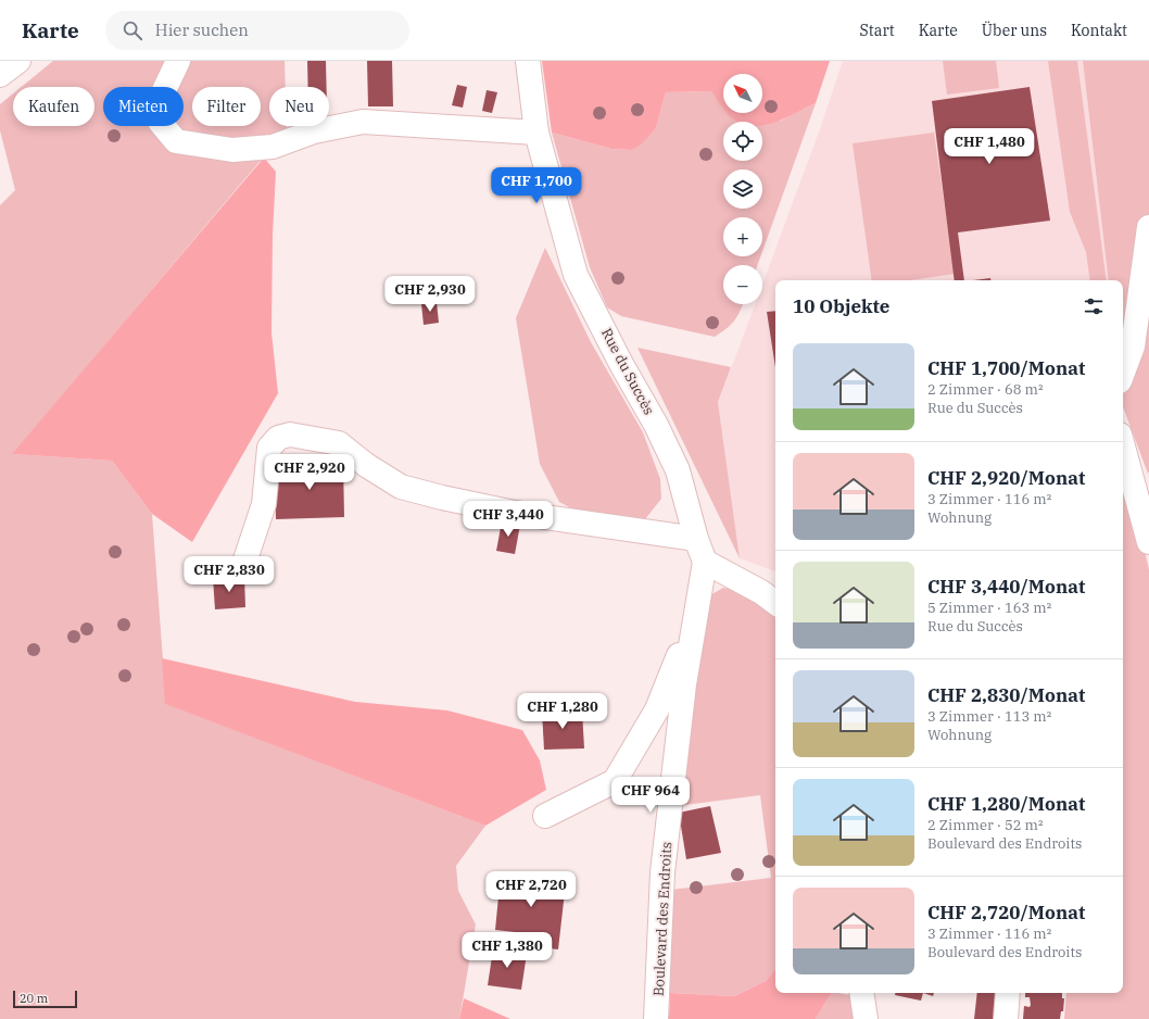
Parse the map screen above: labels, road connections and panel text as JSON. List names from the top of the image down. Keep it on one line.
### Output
{"streets":{"street":["Rue du Succès","Boulevard des Endroits"]},"scale_bar":"20 m","north":"top left","page":{"header":"Karte","search":"Hier suchen","nav":["Start","Karte","Über uns","Kontakt"],"map_buttons":["+","−"],"chip":["Kaufen","Mieten","Filter","Neu"],"price":["CHF 1,480","CHF 1,700","CHF 2,930","CHF 2,920","CHF 3,440","CHF 2,830","CHF 1,280","CHF 964","CHF 2,720","CHF 1,380"],"heading":"10 Objekte","list":[{"name":"CHF 1,700/Monat","note":"2 Zimmer · 68 m² · Rue du Succès"},{"name":"CHF 2,920/Monat","note":"3 Zimmer · 116 m² · Wohnung"},{"name":"CHF 3,440/Monat","note":"5 Zimmer · 163 m² · Rue du Succès"},{"name":"CHF 2,830/Monat","note":"3 Zimmer · 113 m² · Wohnung"},{"name":"CHF 1,280/Monat","note":"2 Zimmer · 52 m² · Boulevard des Endroits"},{"name":"CHF 2,720/Monat","note":"3 Zimmer · 116 m² · Boulevard des Endroits"}],"scale":"20 m"}}
